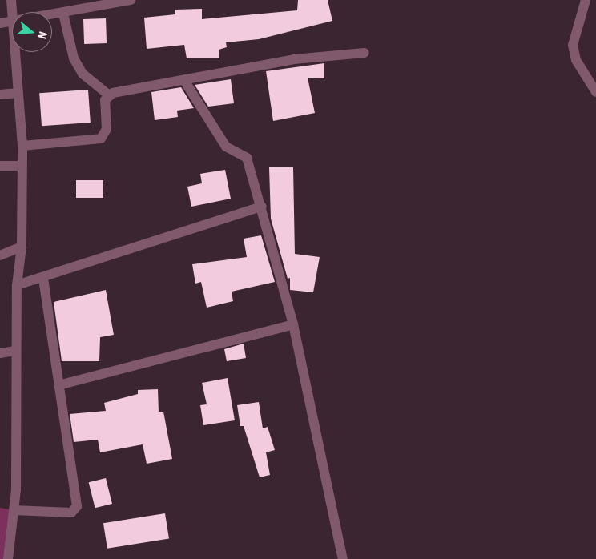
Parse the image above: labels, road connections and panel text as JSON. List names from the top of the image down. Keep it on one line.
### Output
{"north":"right"}
